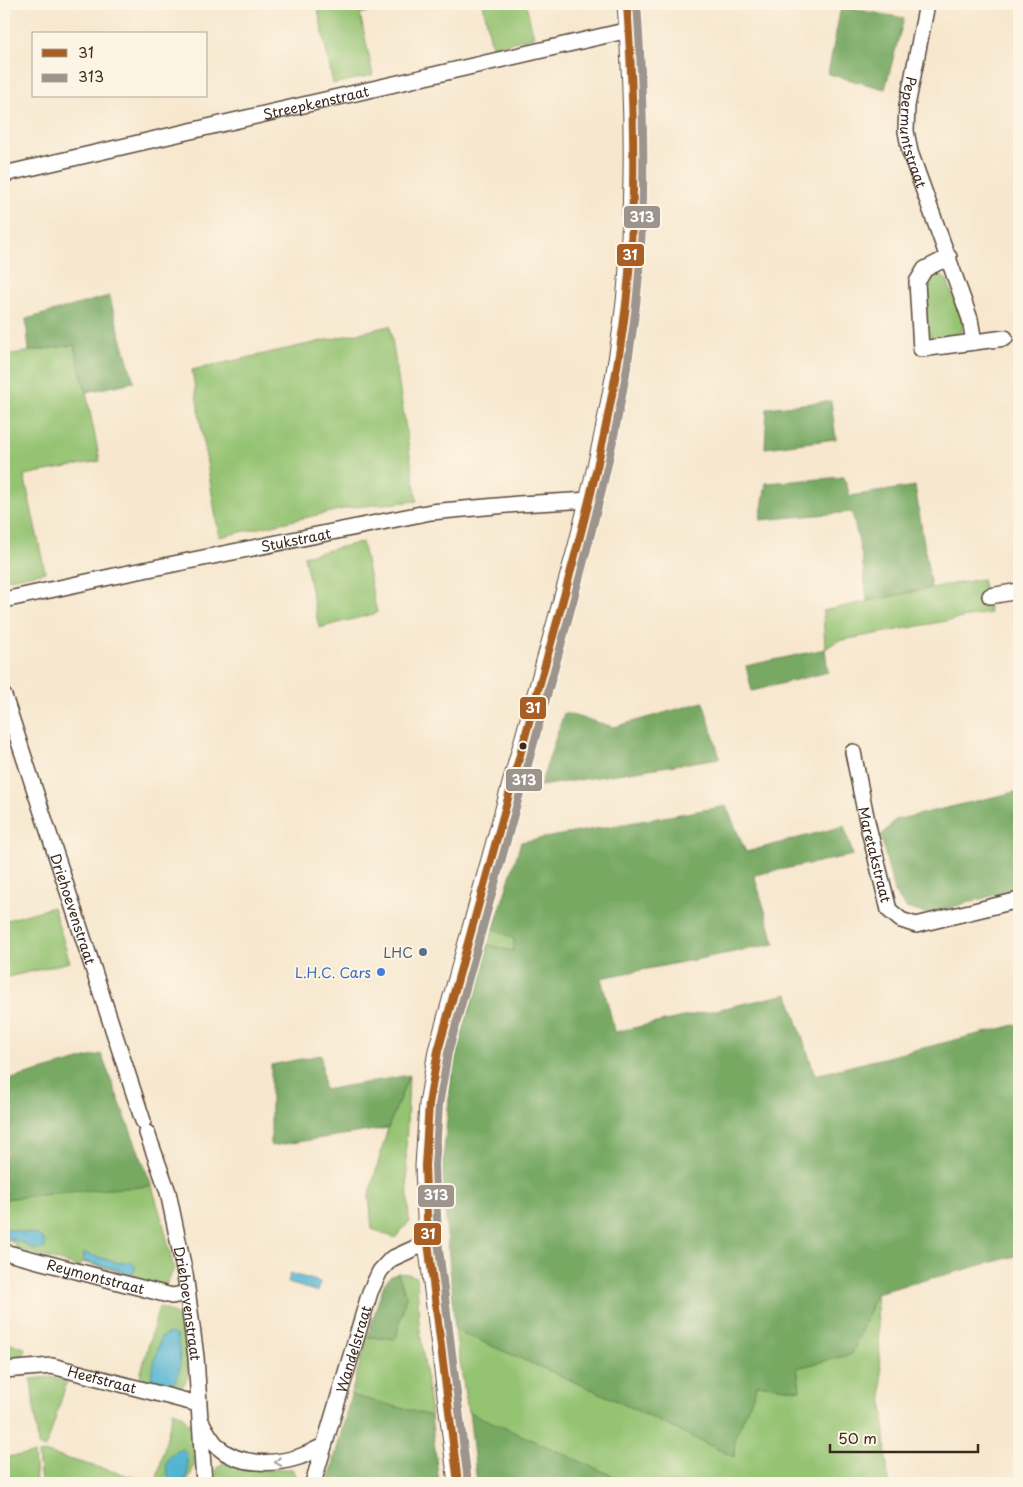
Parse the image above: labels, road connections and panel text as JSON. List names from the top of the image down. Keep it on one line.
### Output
{"streets":{"street":["Streepkenstraat","Pepermuntstraat","Stukstraat","Maretakstraat","Driehoevenstraat","Reymontstraat","Wandelstraat","Heefstraat"]},"crossings":[["Driehoevenstraat","Reymontstraat"],["Driehoevenstraat","Wandelstraat"],["Driehoevenstraat","Heefstraat"]],"places":["LHC","L.H.C. Cars"],"lines":["transit line 31","transit line 313"],"legend":["31","313"],"scale_bar":"50 m"}
